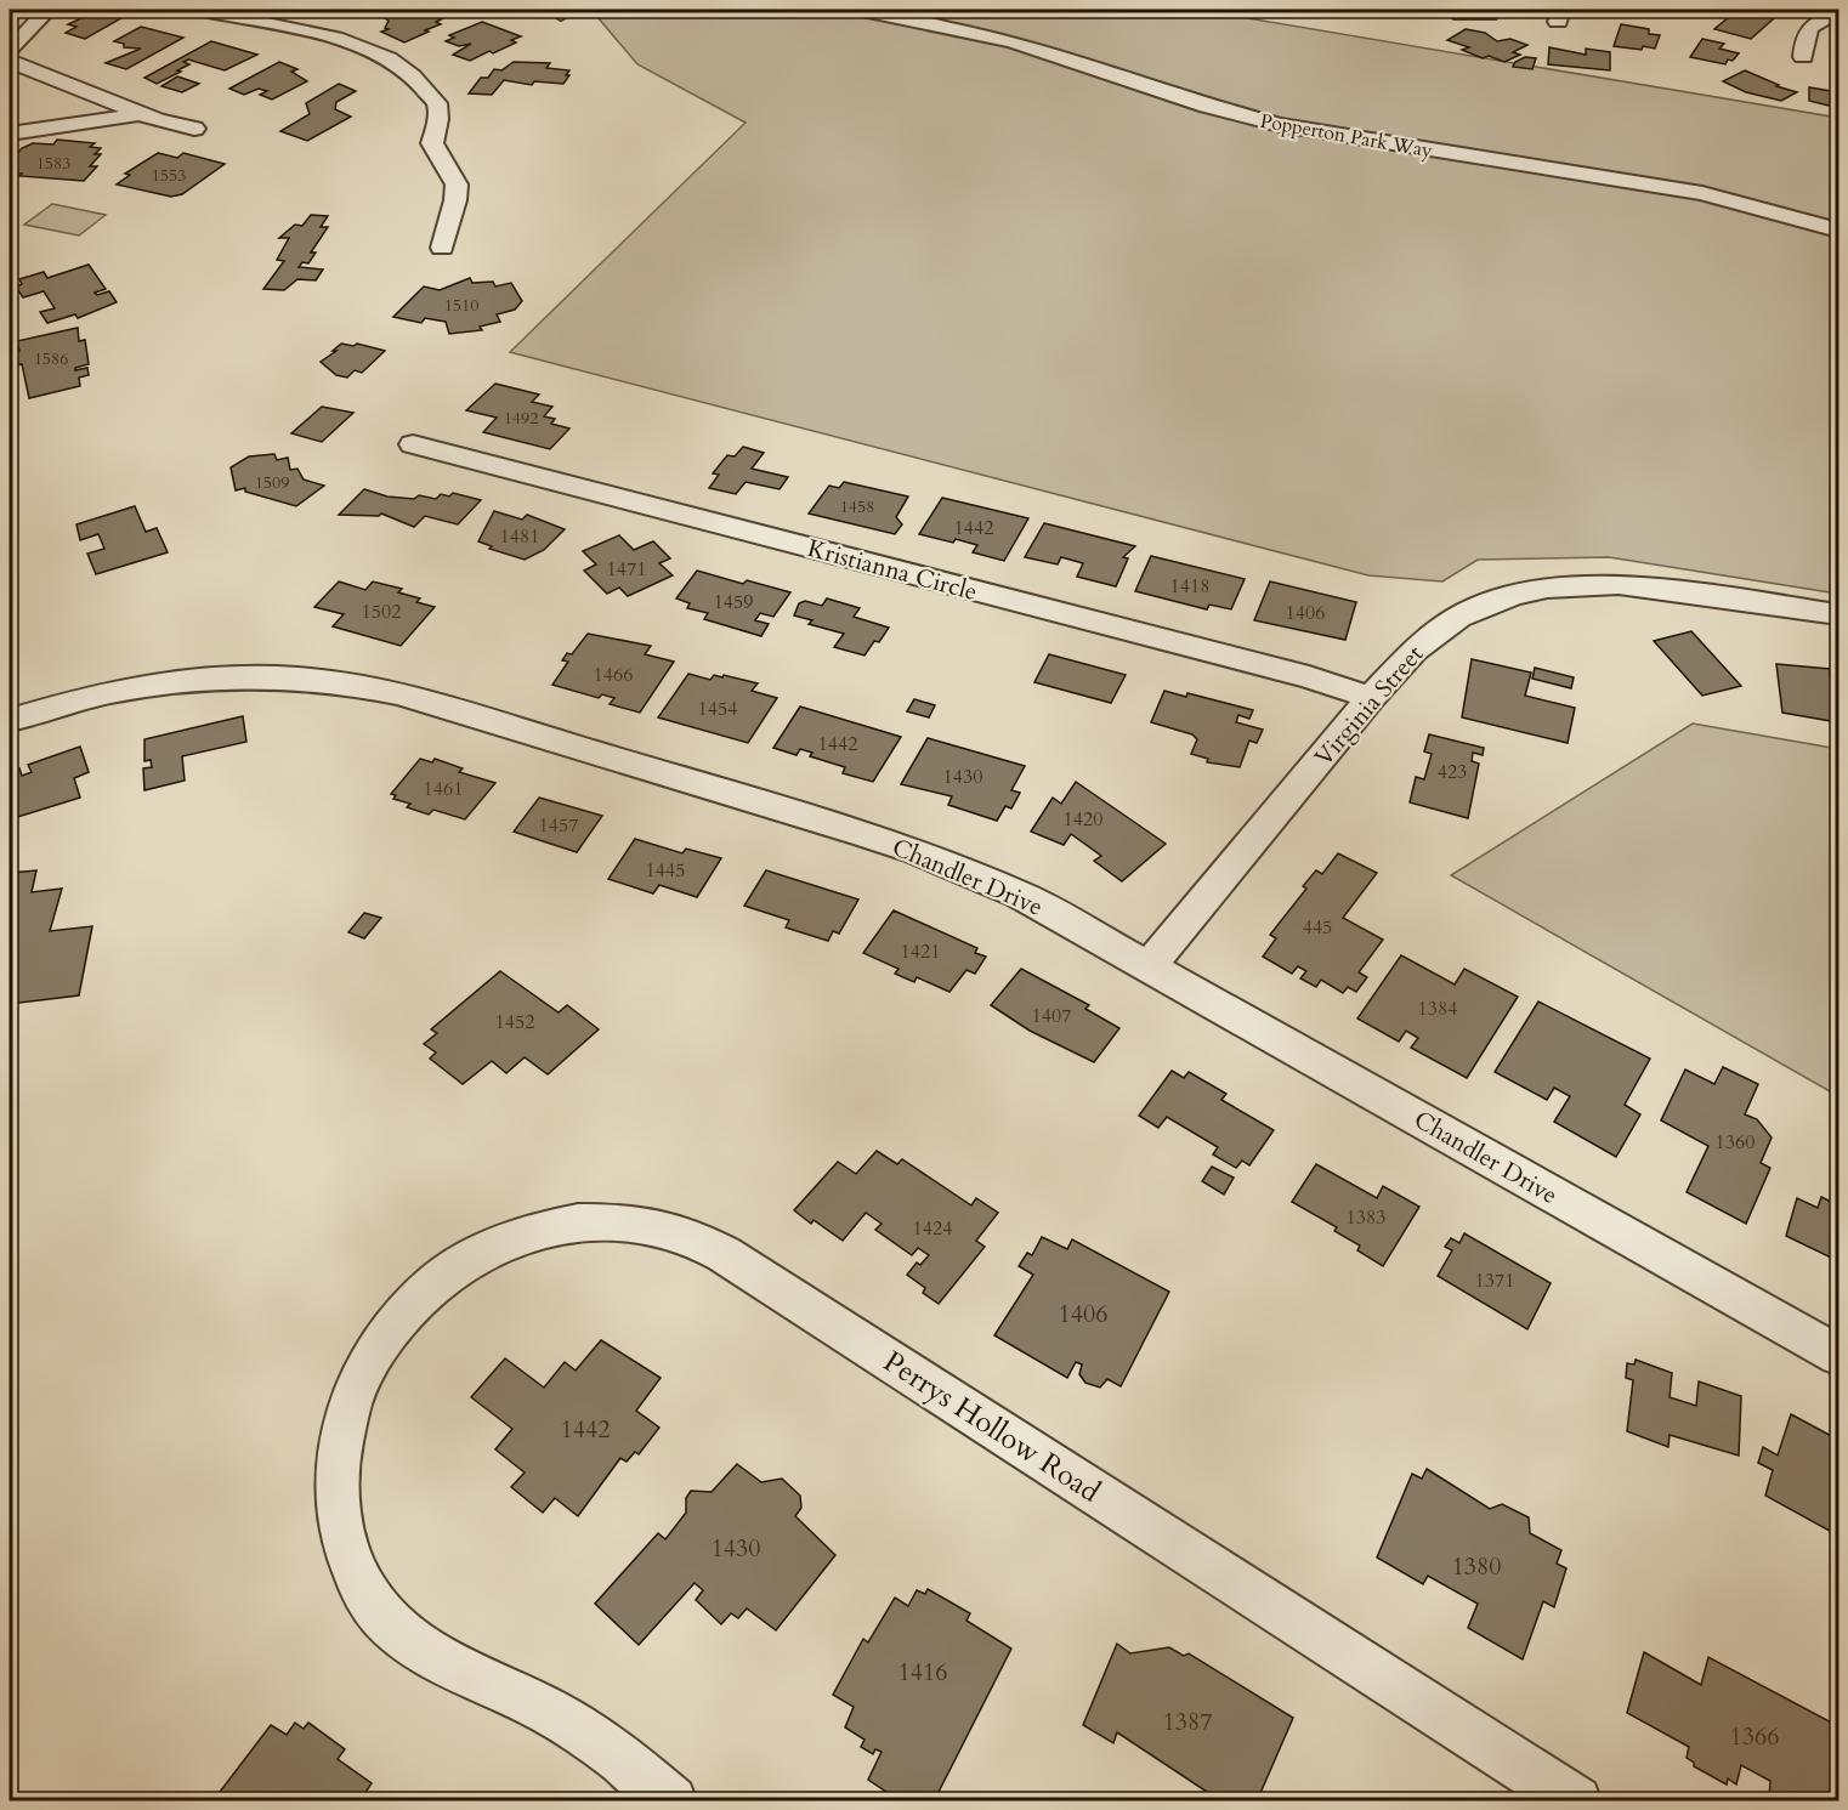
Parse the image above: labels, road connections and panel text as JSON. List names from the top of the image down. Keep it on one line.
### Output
{"streets":{"street":["Popperton Park Way","Kristianna Circle","Virginia Street","Chandler Drive","Perrys Hollow Road"]},"crossings":[["Kristianna Circle","Virginia Street"],["Virginia Street","Chandler Drive"]],"house_numbers":["1583","1553","1510","1586","1492","1509","1458","1442","1481","1471","1418","1459","1502","1406","1466","1454","1442","423","1430","1461","1420","1457","1445","445","1421","1384","1407","1452","1360","1383","1424","1371","1406","1442","1430","1380","1416","1387","1366"]}
